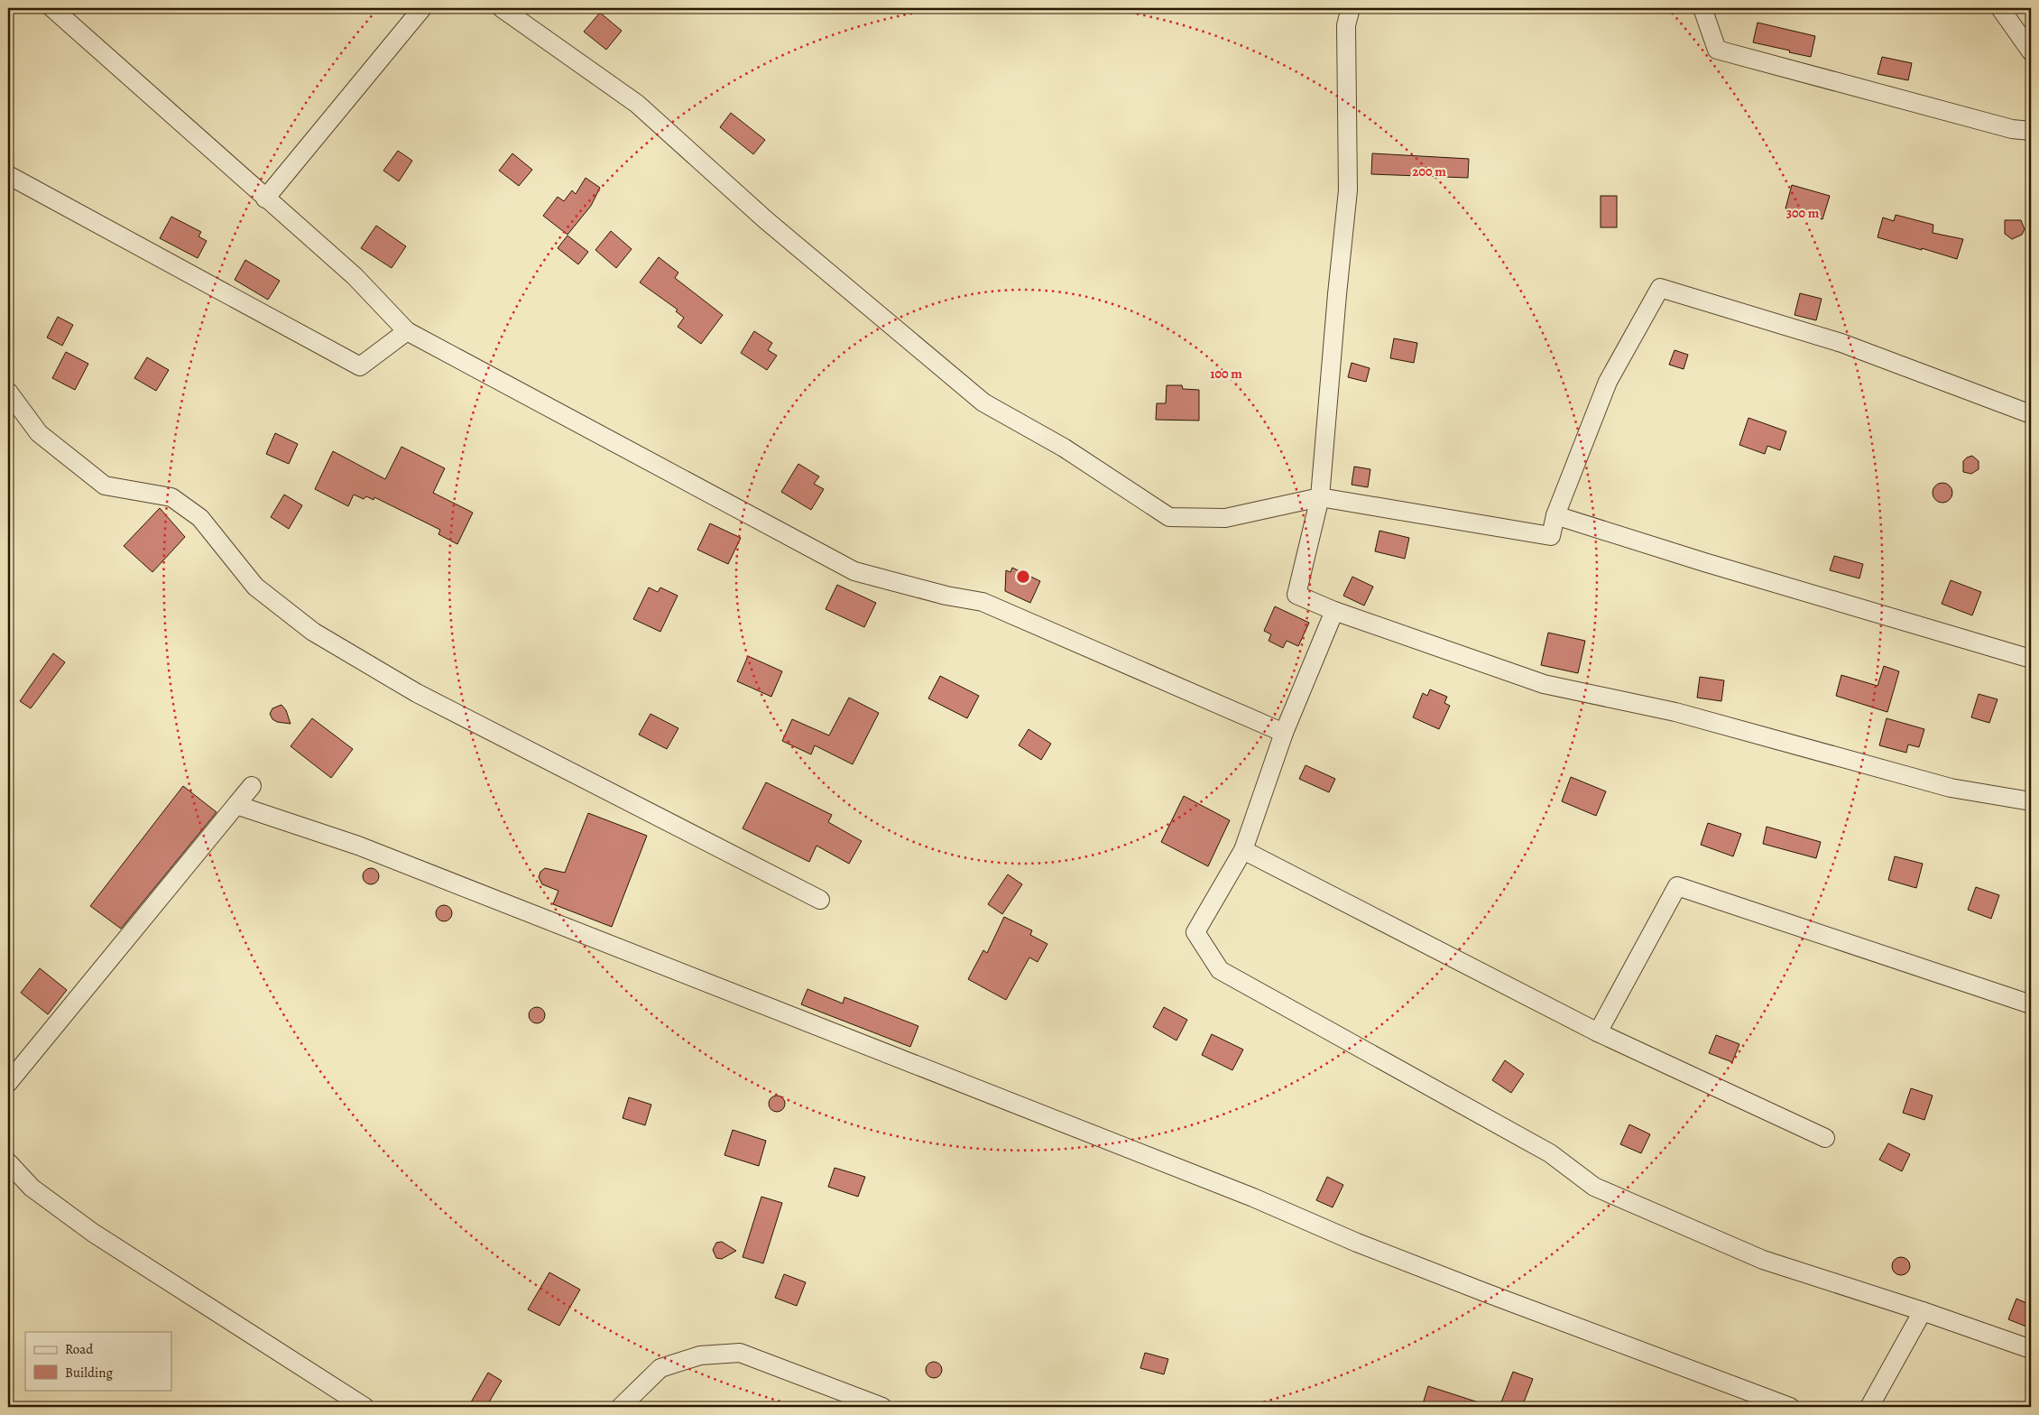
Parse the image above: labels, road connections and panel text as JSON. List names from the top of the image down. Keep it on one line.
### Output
{"legend":["Road","Building"],"rings":["200 m","300 m","100 m"]}
